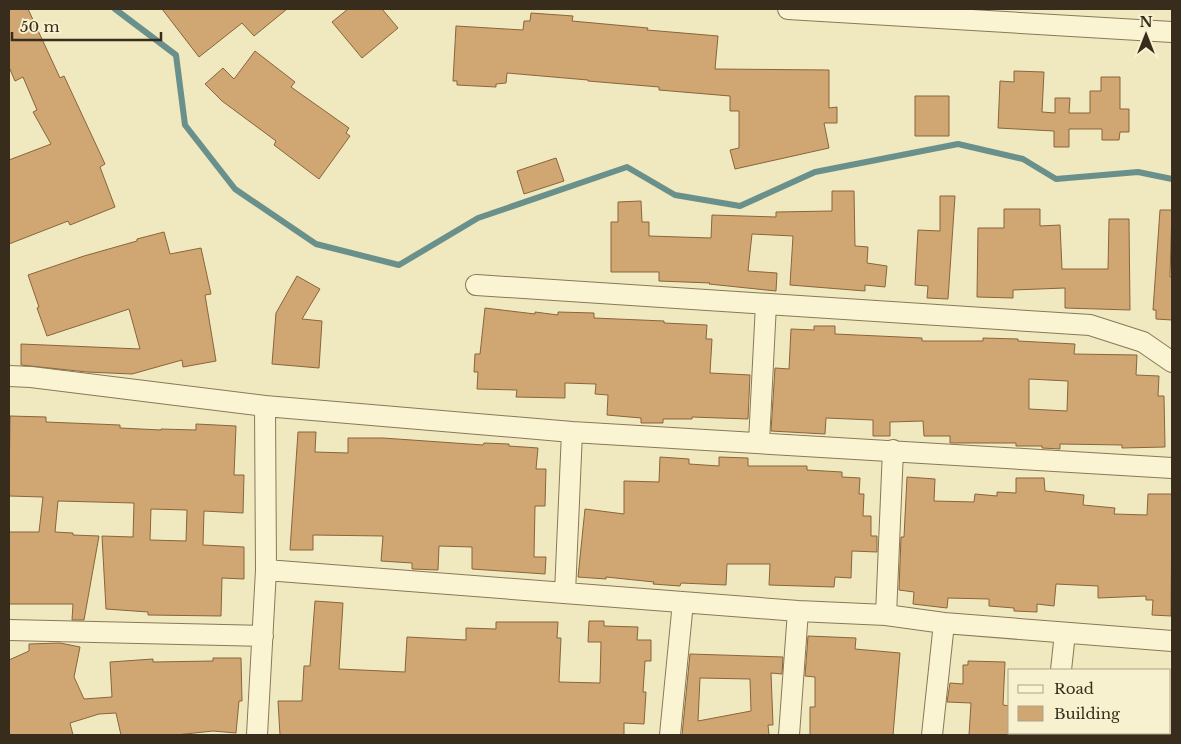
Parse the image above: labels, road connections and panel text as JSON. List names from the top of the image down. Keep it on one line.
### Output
{"legend":["Road","Building"],"scale_bar":"50 m","north":"top"}
